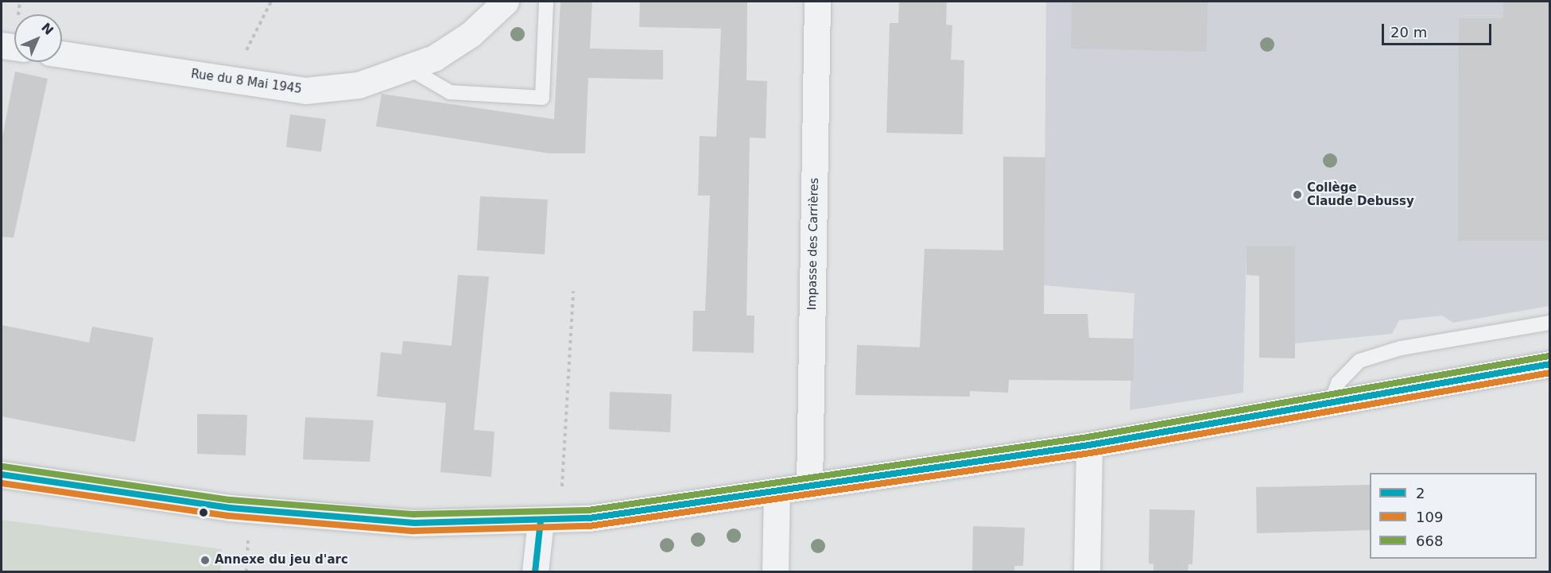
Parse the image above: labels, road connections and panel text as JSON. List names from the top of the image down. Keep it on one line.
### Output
{"streets":{"street":["Rue du 8 Mai 1945","Impasse des Carrières"]},"places":["Collège Claude Debussy","Annexe du jeu d'arc"],"lines":["transit line 668","transit line 2","transit line 109"],"legend":["2","109","668"],"scale_bar":"20 m","north":"top right"}
